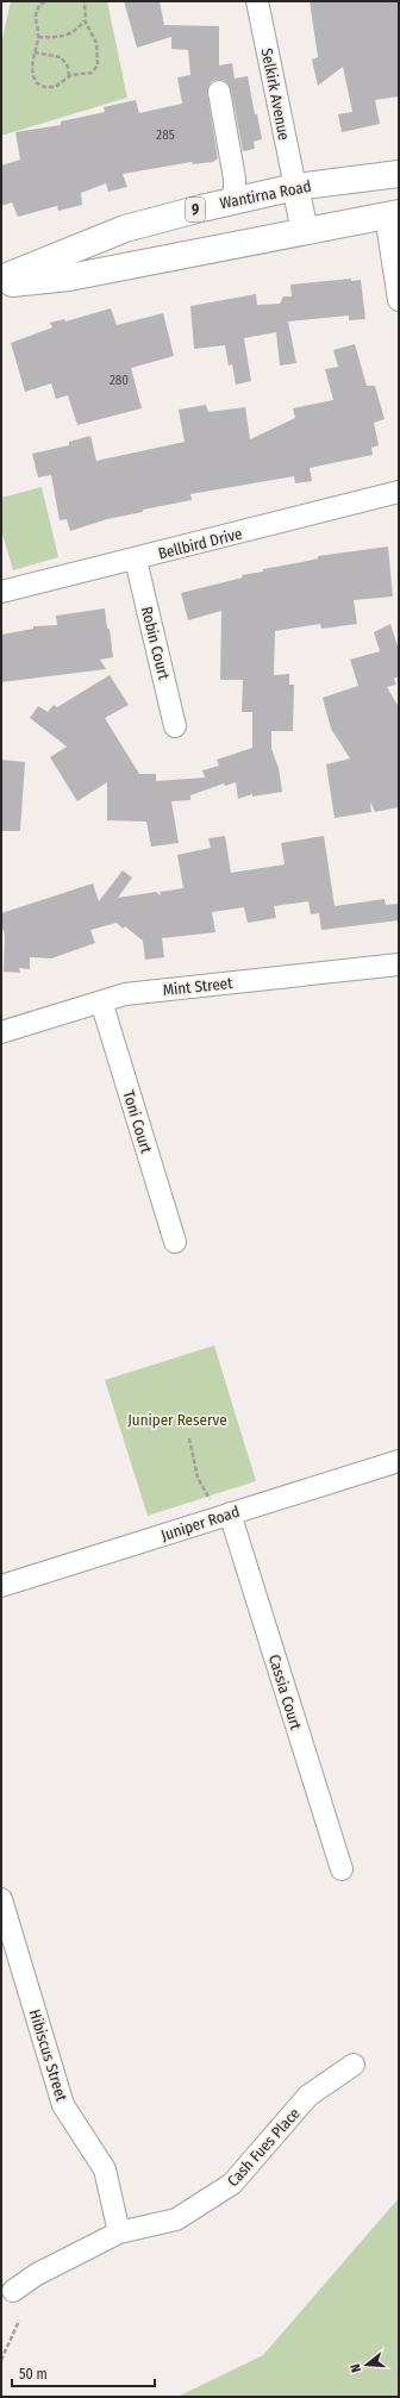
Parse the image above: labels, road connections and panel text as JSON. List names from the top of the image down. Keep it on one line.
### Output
{"streets":{"main road":["Wantirna Road","9"],"street":["Selkirk Avenue","Bellbird Drive","Robin Court","Mint Street","Toni Court","Juniper Road","Cassia Court","Hibiscus Street","Cash Fues Place"]},"crossings":[["Selkirk Avenue","Wantirna Road"],["Bellbird Drive","Robin Court"],["Mint Street","Toni Court"],["Juniper Road","Cassia Court"],["Hibiscus Street","Cash Fues Place"]],"parks":["Juniper Reserve"],"house_numbers":["285","280"],"scale_bar":"50 m","north":"left"}
